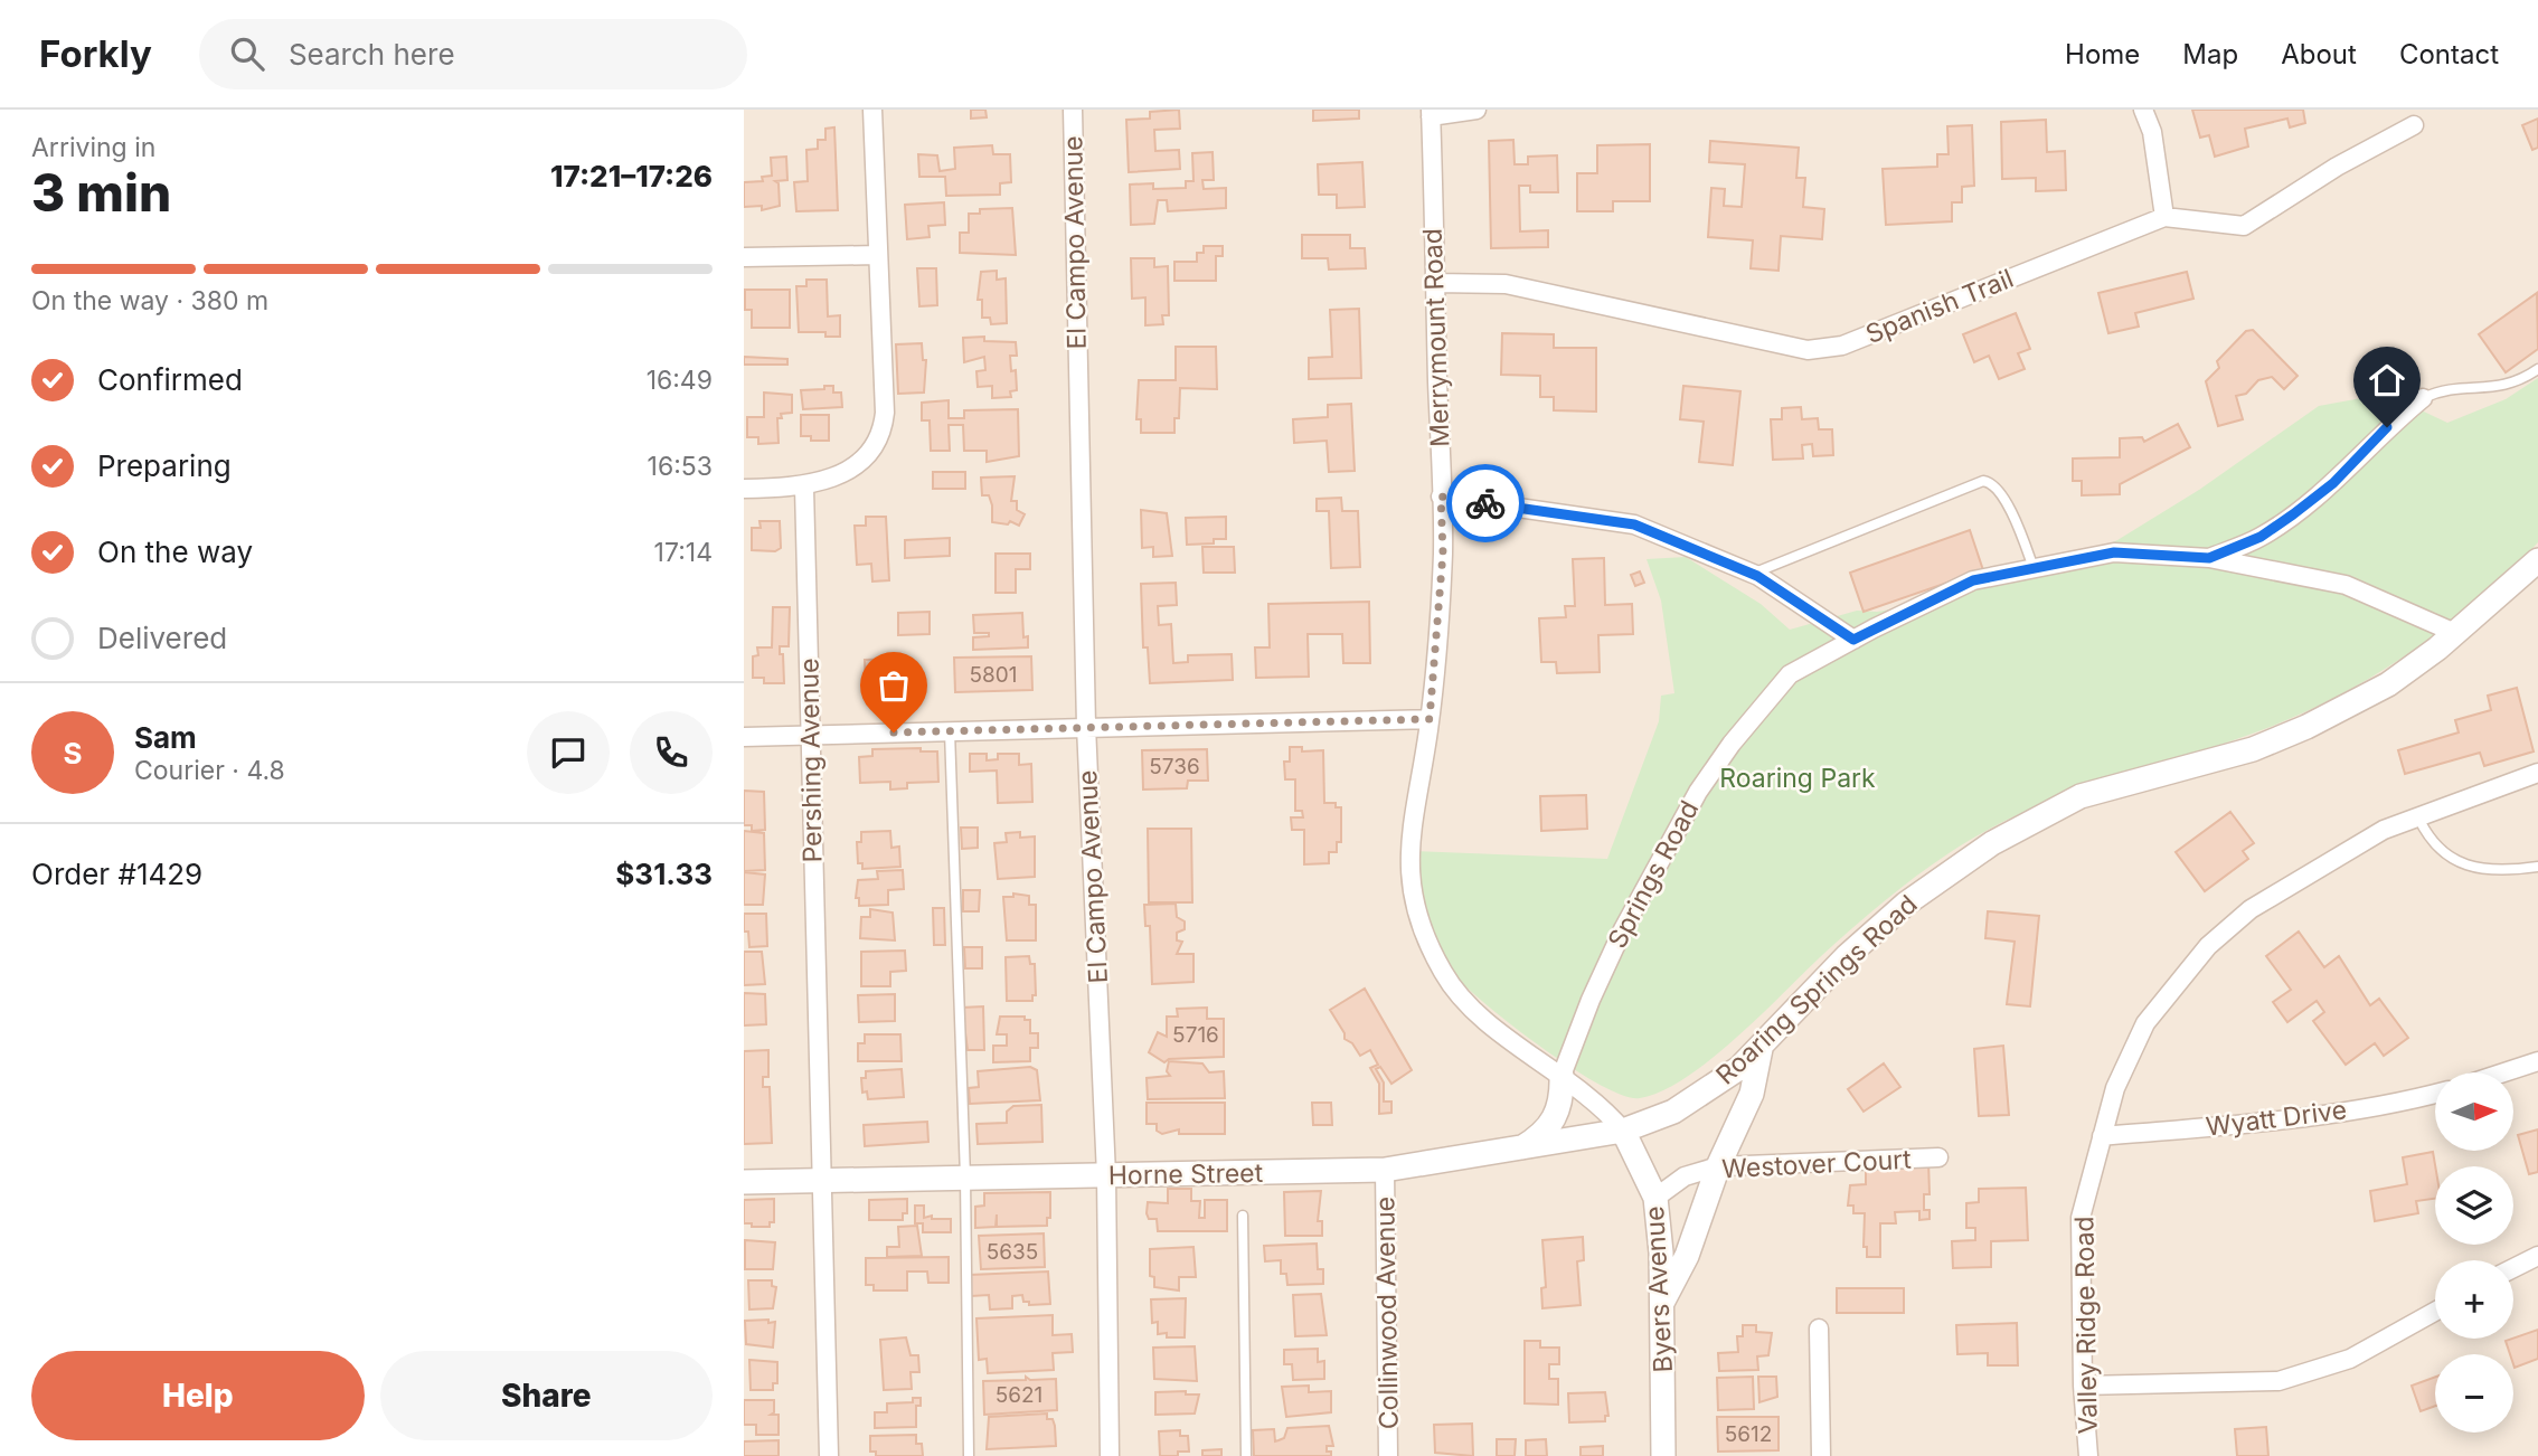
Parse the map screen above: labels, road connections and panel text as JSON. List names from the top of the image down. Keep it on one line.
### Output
{"streets":{"street":["El Campo Avenue","Spanish Trail","Merrymount Road","Pershing Avenue","Springs Road","Roaring Springs Road","Wyatt Drive","Westover Court","Horne Street","Byers Avenue","Collinwood Avenue","Valley Ridge Road"]},"crossings":[["El Campo Avenue","Horne Street"],["Spanish Trail","Merrymount Road"],["Merrymount Road","Springs Road"],["Merrymount Road","Roaring Springs Road"],["Merrymount Road","Horne Street"],["Merrymount Road","Byers Avenue"],["Pershing Avenue","Horne Street"],["Springs Road","Roaring Springs Road"],["Roaring Springs Road","Horne Street"],["Roaring Springs Road","Byers Avenue"],["Wyatt Drive","Valley Ridge Road"],["Westover Court","Byers Avenue"],["Horne Street","Byers Avenue"],["Horne Street","Collinwood Avenue"]],"parks":["Roaring Park"],"house_numbers":["5801","5736","5716","5635","5621","5612"],"north":"right","page":{"header":"Forkly","search":"Search here","nav":["Home","Map","About","Contact"],"heading":["3 min","Arriving in","17:21–17:26"],"panel":["Sam","Courier · 4.8","Order #1429","$31.33"],"bar":"On the way · 380 m","list":[["Confirmed","16:49"],["Preparing","16:53"],["On the way","17:14"],"Delivered"],"round":"S","map_buttons":["+","−"],"buttons":["Help","Share"]}}
